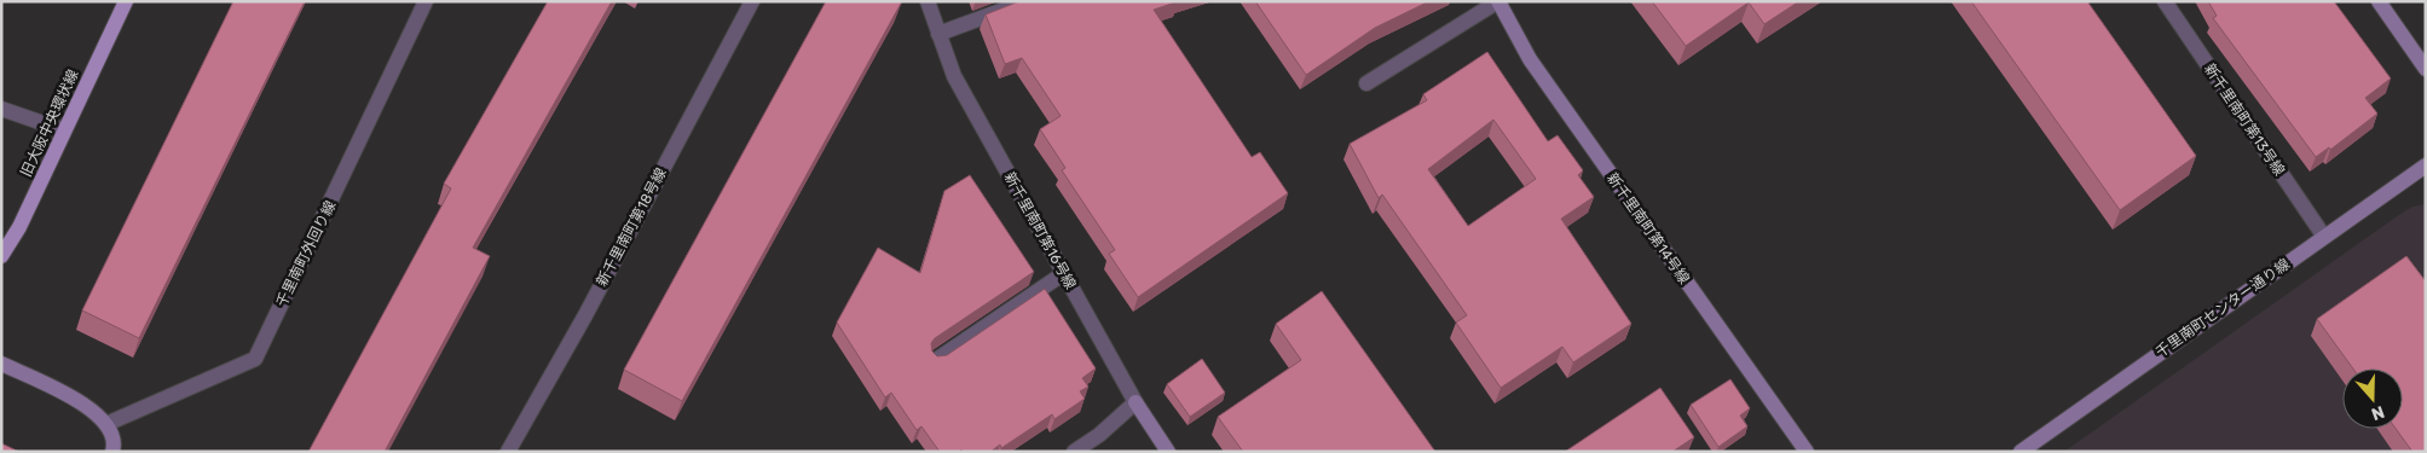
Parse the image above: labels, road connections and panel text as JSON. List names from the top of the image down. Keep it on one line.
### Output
{"streets":{"main road":["旧大阪中央環状線"],"street":["新千里南町第13号線","新千里南町第18号線","新千里南町第14号線","新千里南町第16号線","千里南町外回り線","千里南町センター通り線"]},"crossings":[["新千里南町第13号線","千里南町センター通り線"]],"north":"bottom"}
